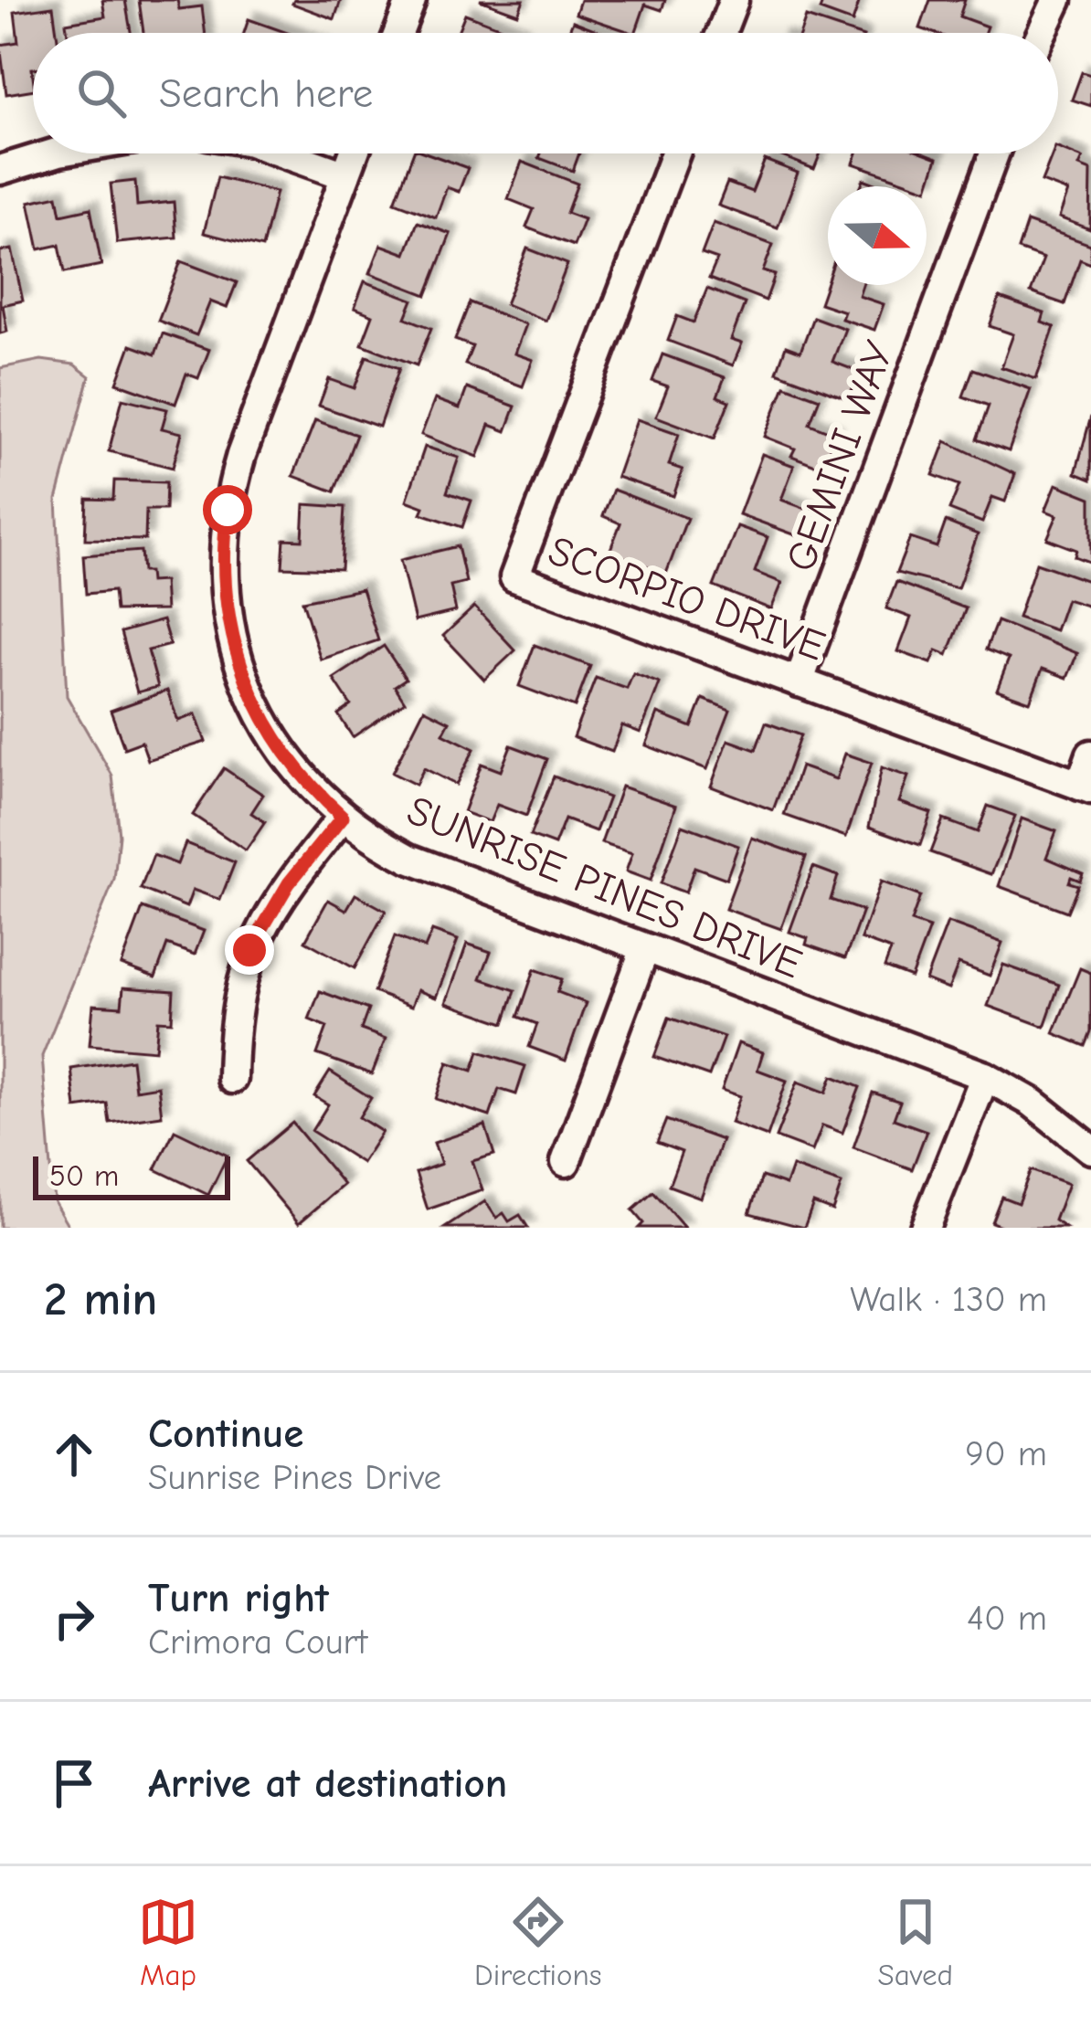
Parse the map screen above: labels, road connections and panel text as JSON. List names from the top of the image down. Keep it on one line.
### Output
{"streets":{"street":["GEMINI WAY","SCORPIO DRIVE","SUNRISE PINES DRIVE"]},"crossings":[["GEMINI WAY","SCORPIO DRIVE"]],"scale_bar":"50 m","north":"right","page":{"search":"Search here","scale":"50 m","heading":["2 min","Walk · 130 m"],"list":[["Continue","Sunrise Pines Drive","90 m"],["Turn right","Crimora Court","40 m"],"Arrive at destination"],"nav":["Map","Directions","Saved"]}}
